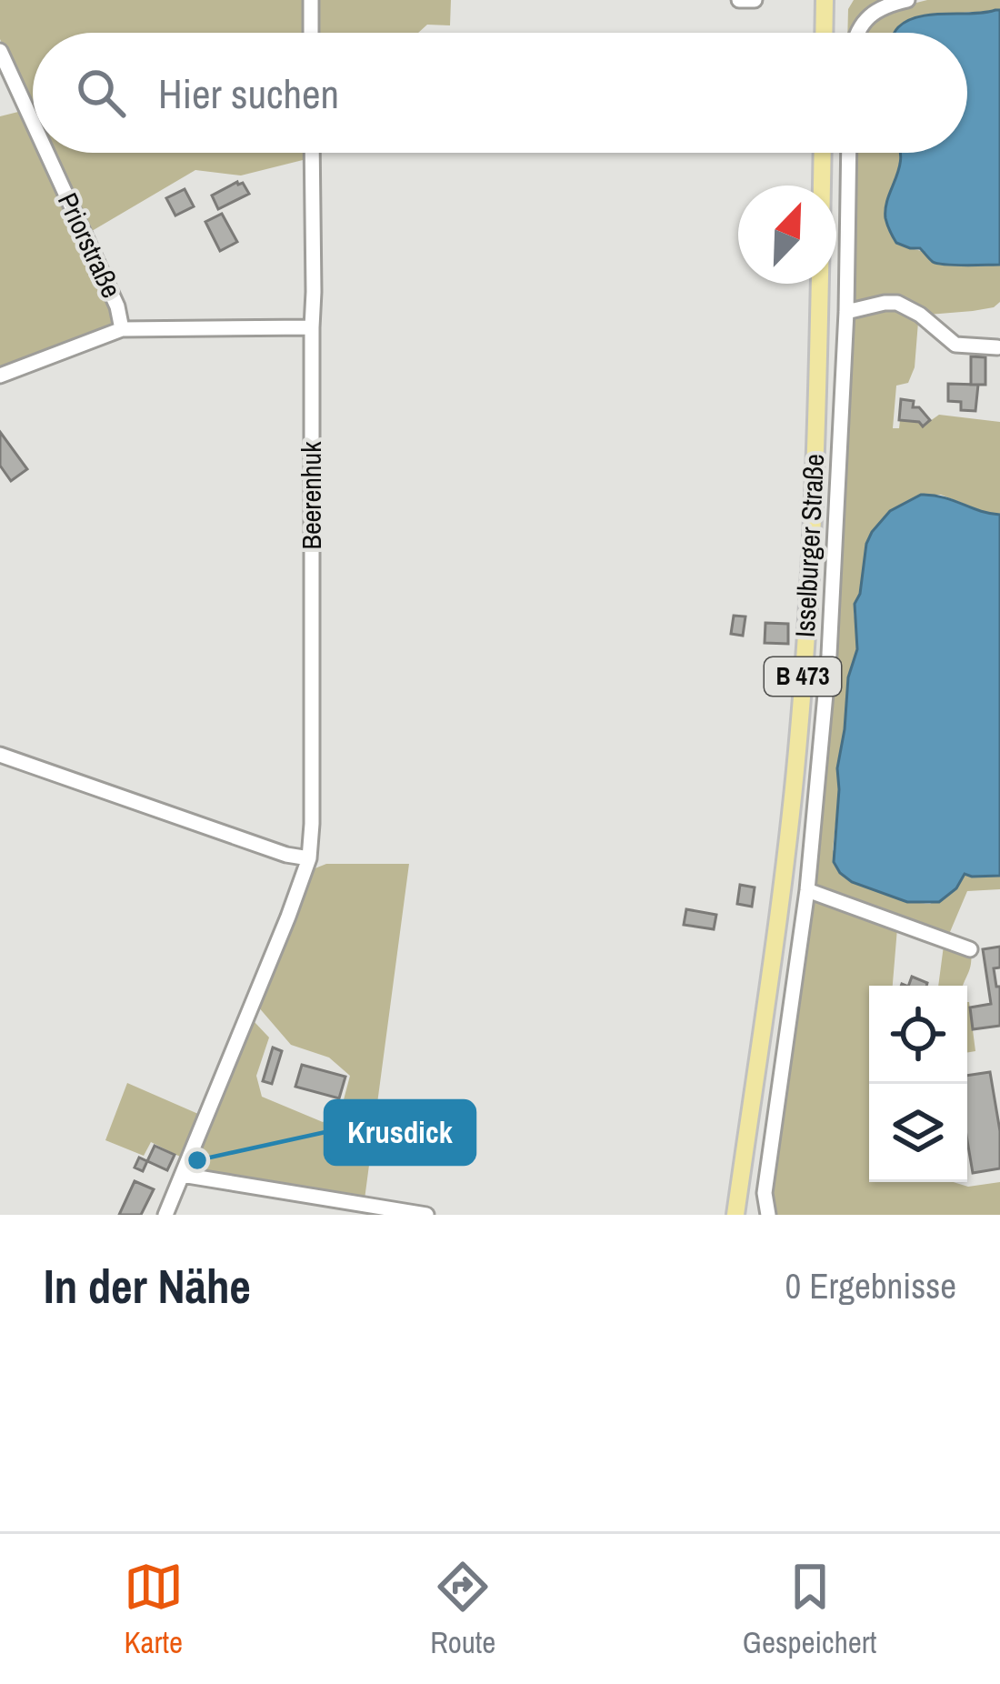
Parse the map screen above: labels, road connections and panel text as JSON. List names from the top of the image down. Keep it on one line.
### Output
{"streets":{"main road":["Isselburger Straße","B 473"],"street":["Priorstraße","Beerenhuk"]},"crossings":[["Priorstraße","Beerenhuk"]],"places":["Krusdick"],"north":"top right","page":{"search":"Hier suchen","heading":["In der Nähe","0 Ergebnisse"],"nav":["Karte","Route","Gespeichert"]}}
